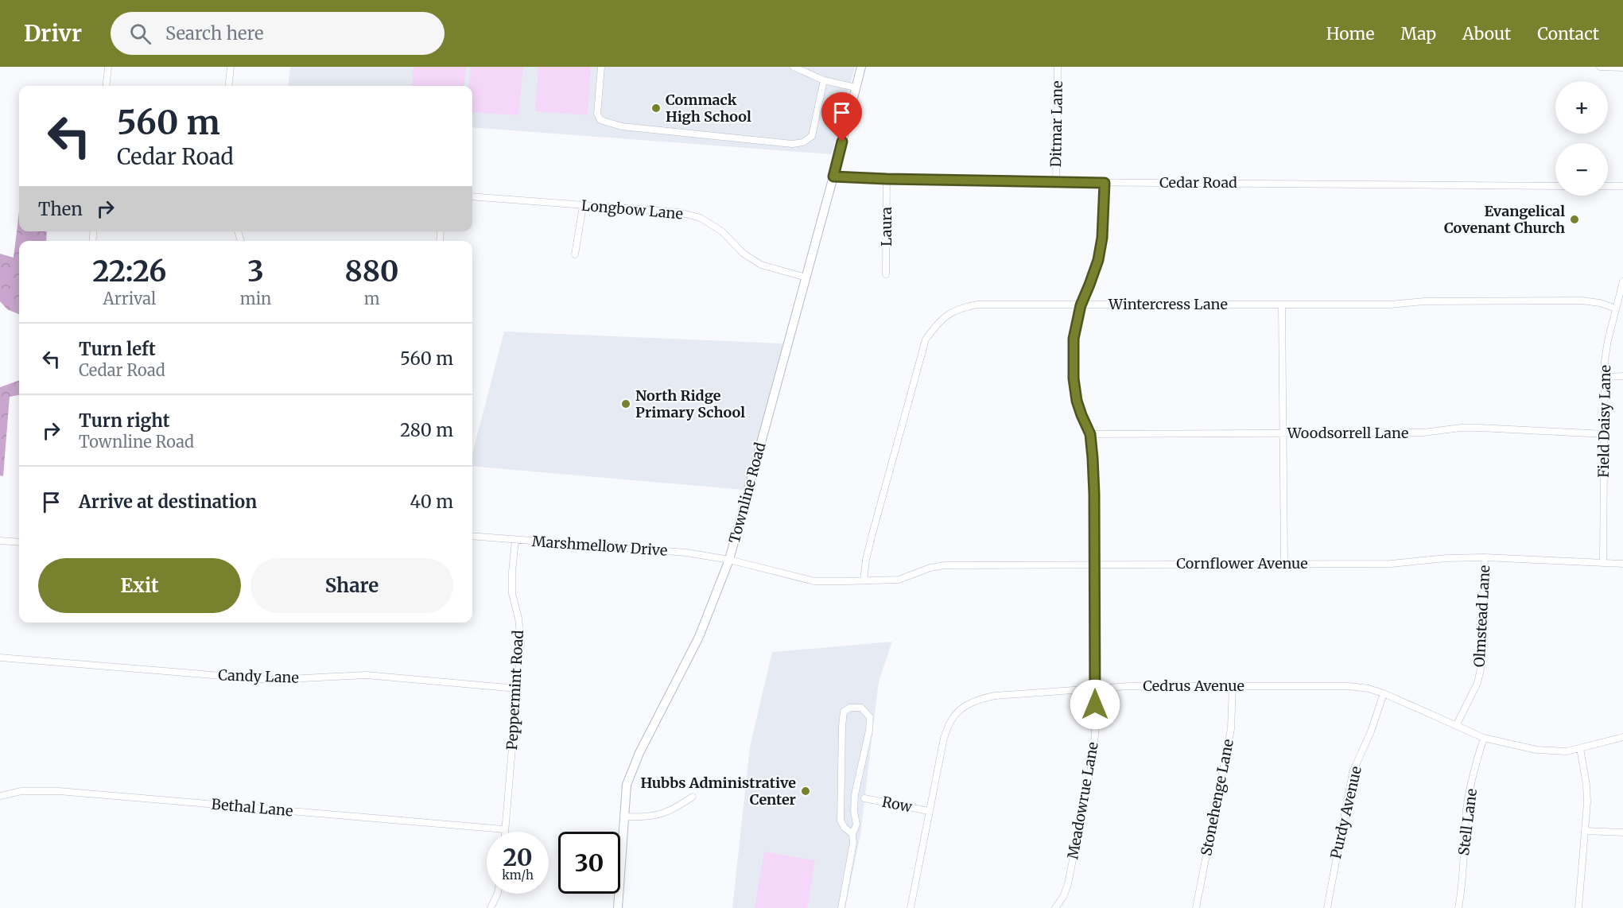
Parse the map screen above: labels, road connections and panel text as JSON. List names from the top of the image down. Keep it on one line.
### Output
{"streets":{"main road":["Townline Road"],"street":["Ditmar Lane","Cedar Road","Longbow Lane","Laura","Wintercress Lane","Field Daisy Lane","Woodsorrell Lane","Marshmellow Drive","Cornflower Avenue","Olmstead Lane","Candy Lane","Cedrus Avenue","Peppermint Road","Stonehenge Lane","Meadowrue Lane","Row","Bethal Lane","Purdy Avenue","Stell Lane"]},"crossings":[["Ditmar Lane","Cedar Road"],["Cedar Road","Laura"],["Cedar Road","Townline Road"],["Cedar Road","Meadowrue Lane"],["Longbow Lane","Townline Road"],["Wintercress Lane","Field Daisy Lane"],["Wintercress Lane","Marshmellow Drive"],["Wintercress Lane","Cornflower Avenue"],["Wintercress Lane","Meadowrue Lane"],["Field Daisy Lane","Woodsorrell Lane"],["Field Daisy Lane","Cornflower Avenue"],["Woodsorrell Lane","Meadowrue Lane"],["Townline Road","Marshmellow Drive"],["Marshmellow Drive","Cornflower Avenue"],["Marshmellow Drive","Peppermint Road"],["Cornflower Avenue","Olmstead Lane"],["Cornflower Avenue","Meadowrue Lane"],["Olmstead Lane","Cedrus Avenue"],["Candy Lane","Peppermint Road"],["Cedrus Avenue","Stonehenge Lane"],["Cedrus Avenue","Meadowrue Lane"],["Cedrus Avenue","Row"],["Cedrus Avenue","Purdy Avenue"],["Cedrus Avenue","Stell Lane"],["Peppermint Road","Bethal Lane"]],"places":["Commack High School","Evangelical Covenant Church","North Ridge Primary School","Hubbs Administrative Center"],"page":{"header":"Drivr","search":"Search here","nav":["Home","Map","About","Contact"],"map_buttons":["+","−"],"turn":["560 m","Cedar Road"],"then":"Then","eta":["22:26","Arrival","3","min","880","m"],"list":[{"name":"Turn left","note":"Cedar Road","value":"560 m"},{"name":"Turn right","note":"Townline Road","value":"280 m"},{"name":"Arrive at destination","value":"40 m"}],"buttons":["Exit","Share"],"speed":"20 km/h","limit":"30"}}
